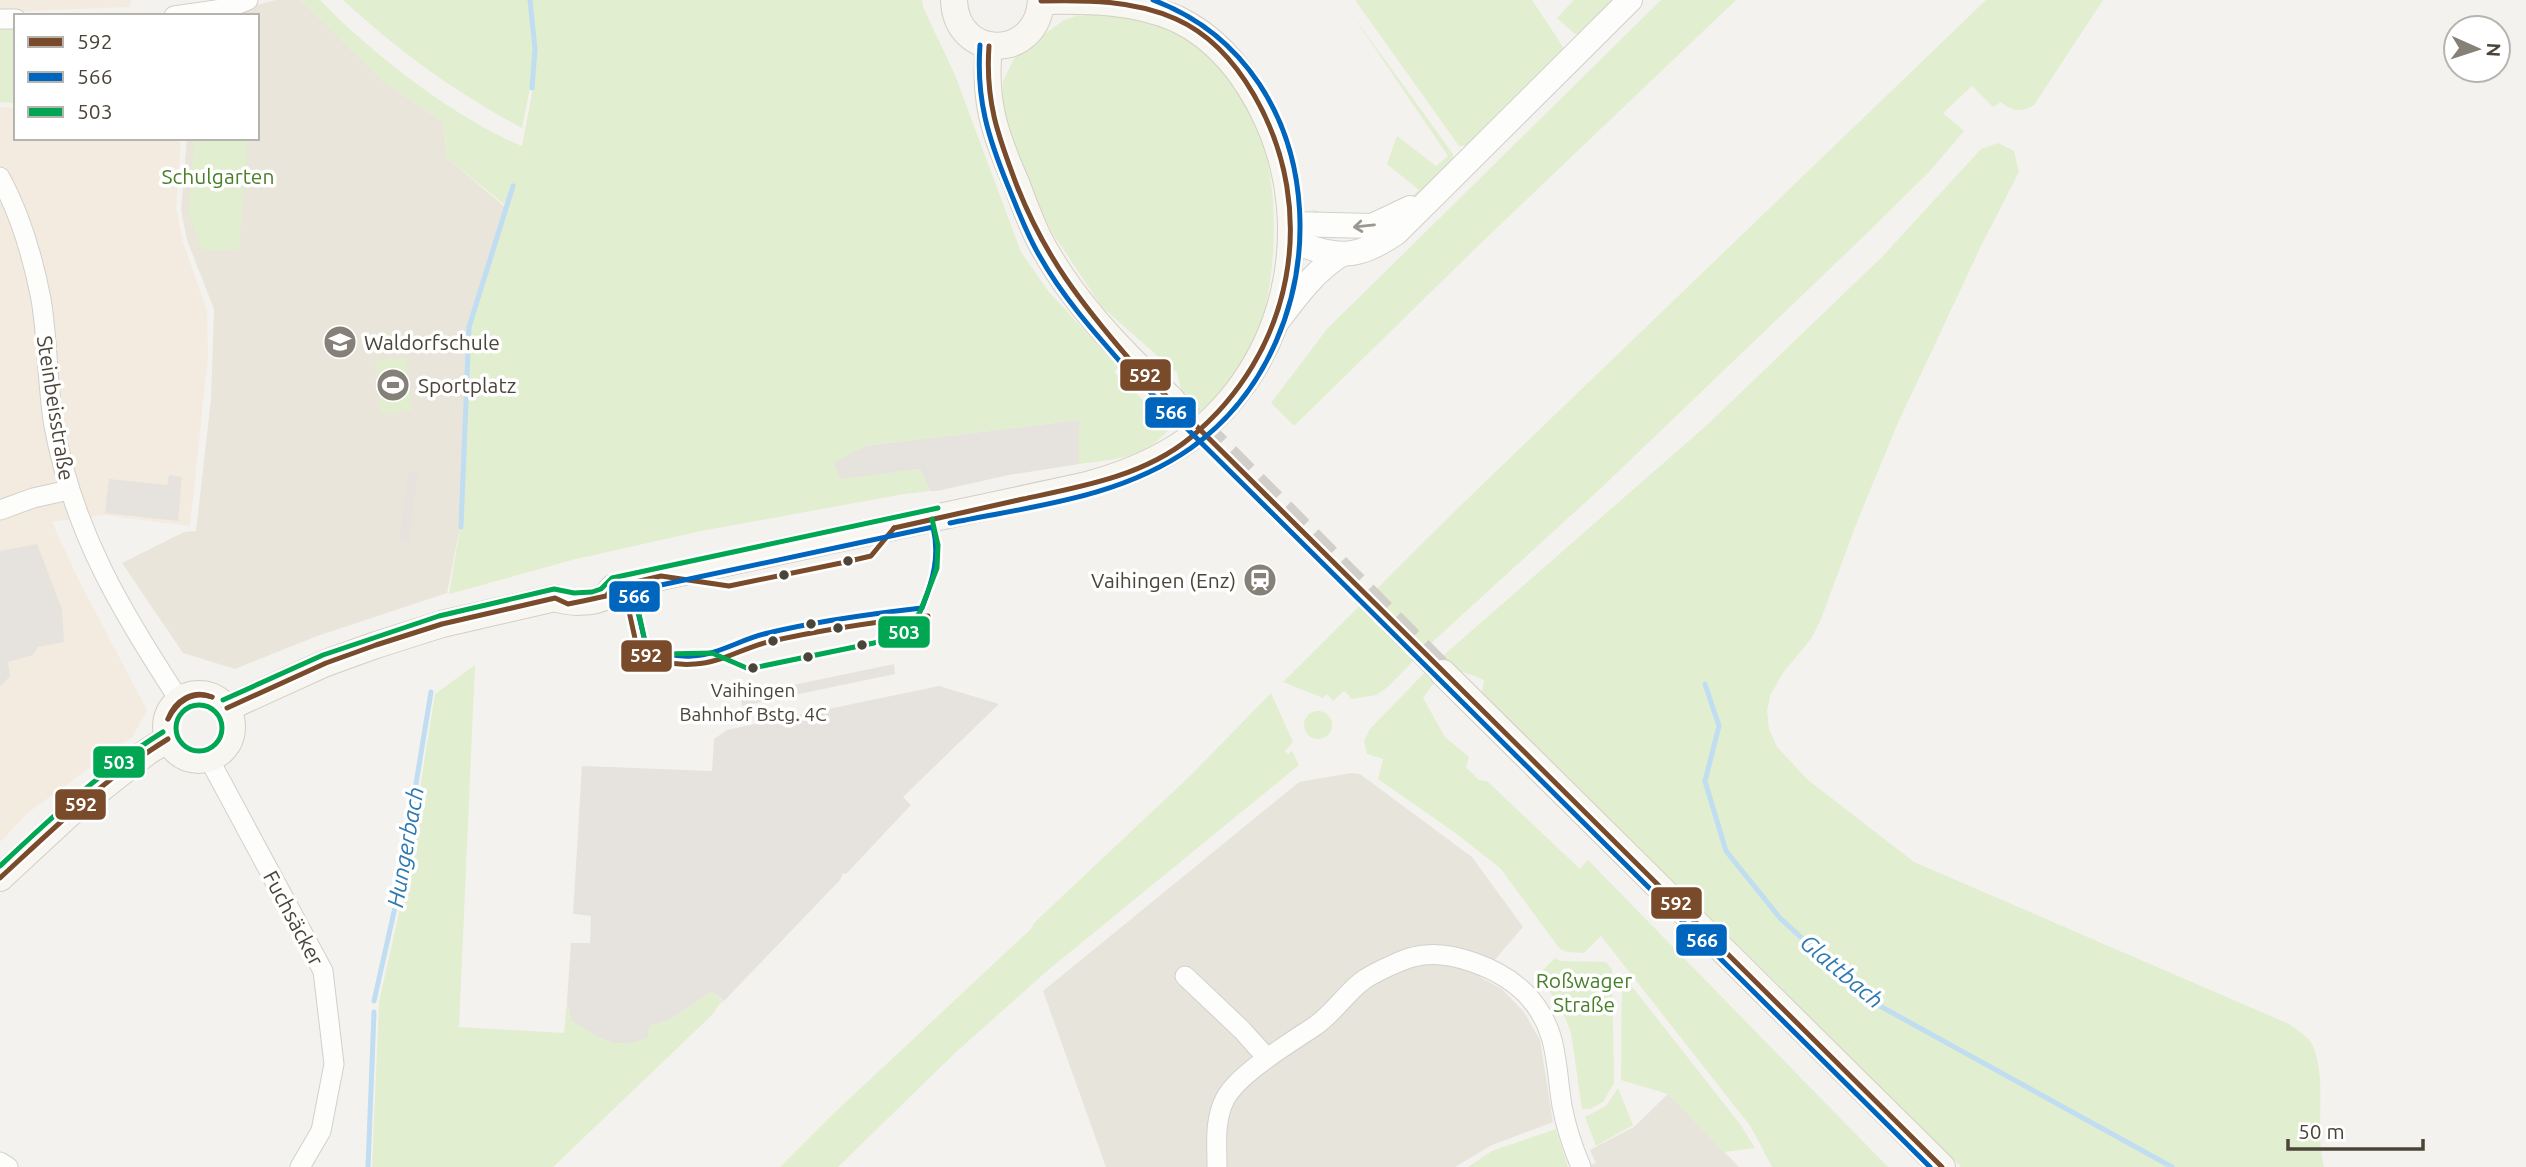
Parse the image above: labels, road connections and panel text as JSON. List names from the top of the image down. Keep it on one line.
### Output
{"streets":{"street":["Steinbeisstraße","Fuchsäcker"]},"crossings":[["Steinbeisstraße","Fuchsäcker"]],"water":["Hungerbach","Glattbach"],"parks":["Schulgarten","Roßwager Straße"],"places":{"school or university":["Waldorfschule"],"sports":["Sportplatz"],"station":["Vaihingen (Enz)"],"other":["Vaihingen Bahnhof Bstg. 4C"]},"lines":["transit line 566","transit line 592","transit line 503"],"legend":["592","566","503"],"scale_bar":"50 m","north":"right"}
